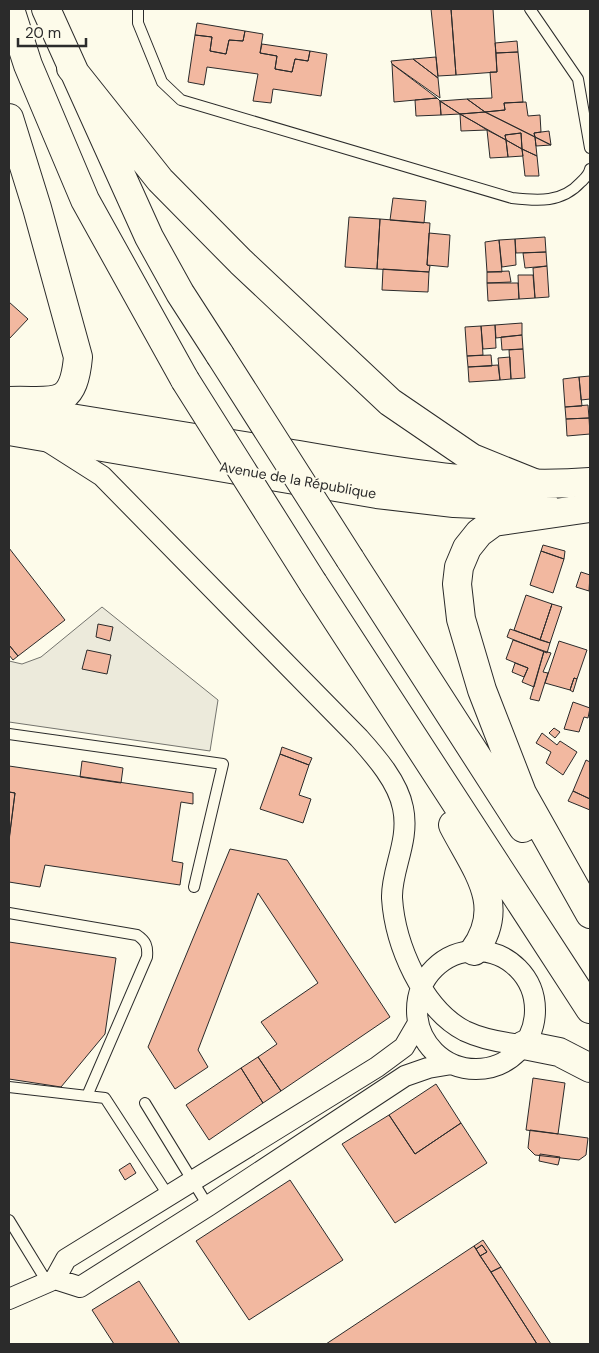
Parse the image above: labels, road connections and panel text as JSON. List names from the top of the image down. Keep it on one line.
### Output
{"streets":{"main road":["Avenue de la République"]},"scale_bar":"20 m"}
